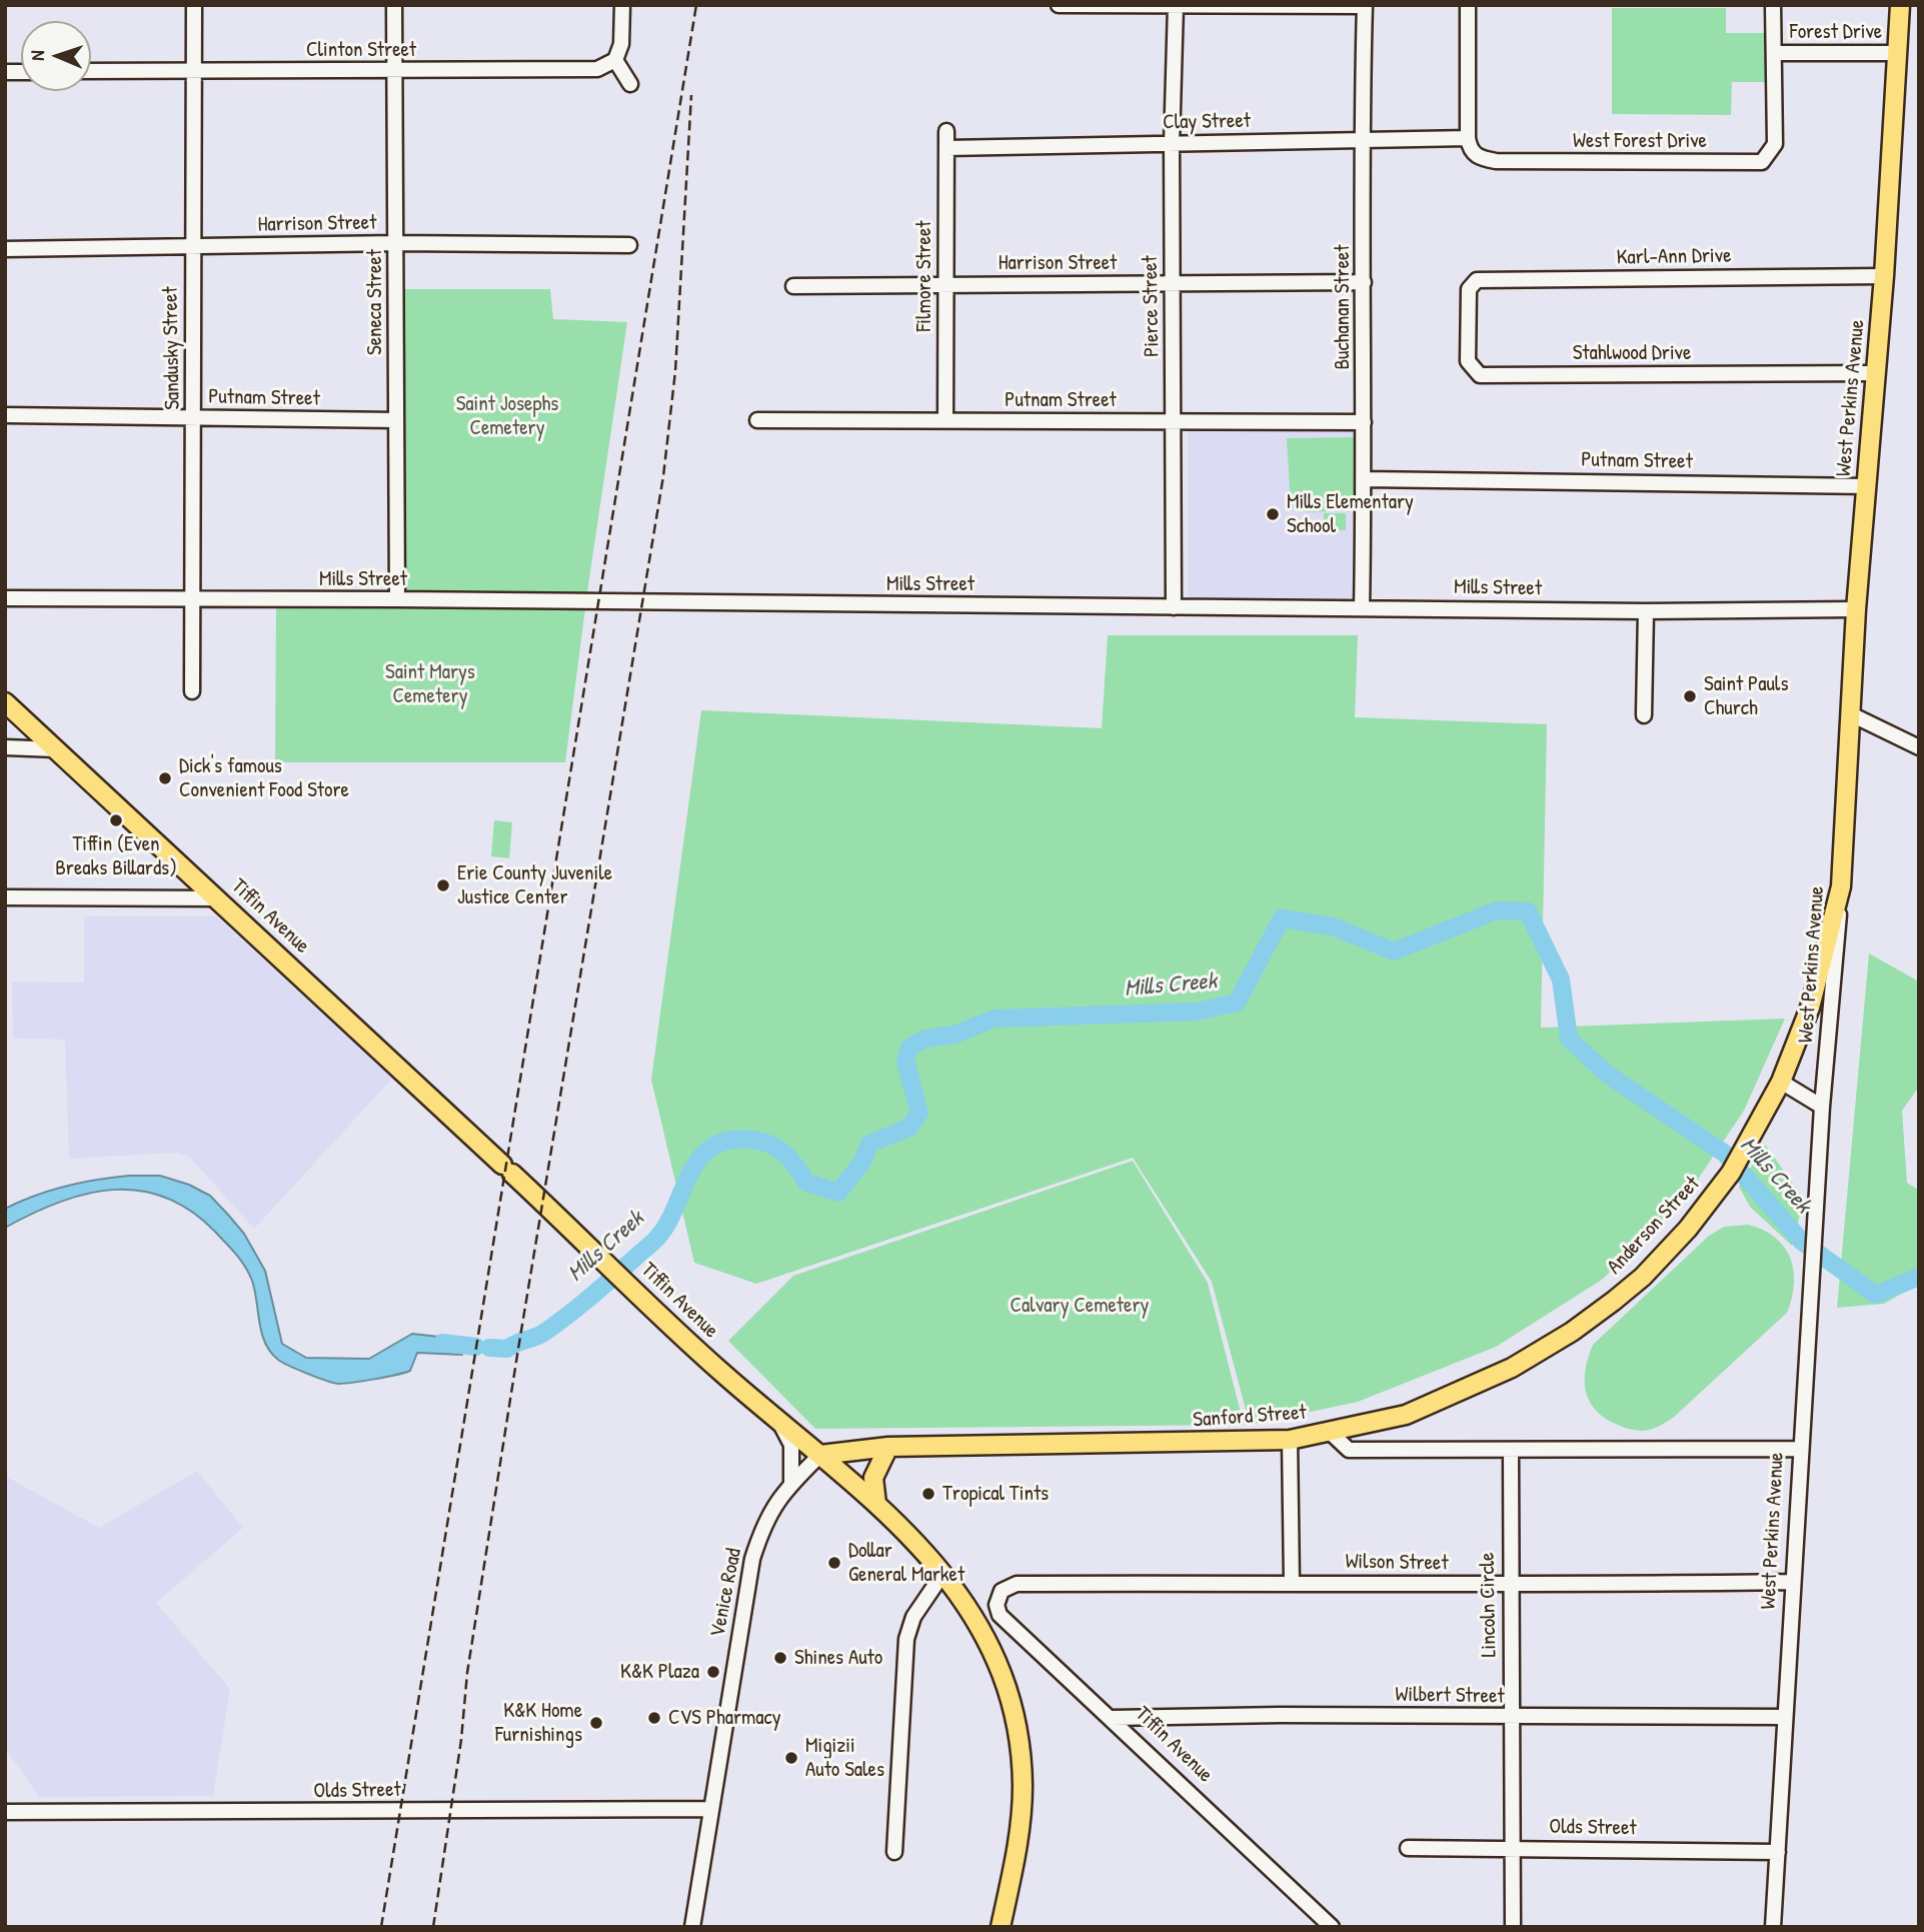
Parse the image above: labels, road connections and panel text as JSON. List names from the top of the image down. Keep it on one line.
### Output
{"streets":{"main road":["West Perkins Avenue","Tiffin Avenue","Anderson Street","Sanford Street"],"street":["Forest Drive","Clinton Street","Clay Street","West Forest Drive","Harrison Street","Karl-Ann Drive","Filmore Street","Seneca Street","Pierce Street","Buchanan Street","Sandusky Street","Stahlwood Drive","Putnam Street","Mills Street","Wilson Street","Venice Road","Lincoln Circle","Wilbert Street","Olds Street"]},"crossings":[["Forest Drive","West Forest Drive"],["Forest Drive","West Perkins Avenue"],["Clinton Street","Seneca Street"],["Clinton Street","Sandusky Street"],["Clay Street","West Forest Drive"],["Clay Street","Filmore Street"],["Clay Street","Pierce Street"],["Clay Street","Buchanan Street"],["Harrison Street","Filmore Street"],["Harrison Street","Seneca Street"],["Harrison Street","Pierce Street"],["Harrison Street","Buchanan Street"],["Harrison Street","Sandusky Street"],["Karl-Ann Drive","Stahlwood Drive"],["Karl-Ann Drive","West Perkins Avenue"],["Filmore Street","Putnam Street"],["Seneca Street","Putnam Street"],["Seneca Street","Mills Street"],["Pierce Street","Putnam Street"],["Pierce Street","Mills Street"],["Buchanan Street","Putnam Street"],["Buchanan Street","Mills Street"],["Sandusky Street","Putnam Street"],["Sandusky Street","Mills Street"],["Stahlwood Drive","West Perkins Avenue"],["Putnam Street","West Perkins Avenue"],["West Perkins Avenue","Mills Street"],["West Perkins Avenue","Anderson Street"],["West Perkins Avenue","Sanford Street"],["West Perkins Avenue","Wilson Street"],["West Perkins Avenue","Wilbert Street"],["West Perkins Avenue","Olds Street"],["Tiffin Avenue","Sanford Street"],["Tiffin Avenue","Wilson Street"],["Tiffin Avenue","Venice Road"],["Tiffin Avenue","Wilbert Street"],["Anderson Street","Sanford Street"],["Sanford Street","Venice Road"],["Sanford Street","Lincoln Circle"],["Wilson Street","Lincoln Circle"],["Venice Road","Olds Street"],["Lincoln Circle","Wilbert Street"],["Lincoln Circle","Olds Street"]],"water":["Mills Creek"],"parks":["Saint Josephs Cemetery","Saint Marys Cemetery","Calvary Cemetery"],"places":["Mills Elementary School","Saint Pauls Church","Dick's famous Convenient Food Store","Tiffin (Even Breaks Billards)","Erie County Juvenile Justice Center","Tropical Tints","Dollar General Market","Shines Auto","K&K Plaza","CVS Pharmacy","K&K Home Furnishings","Migizii Auto Sales"],"north":"left"}
